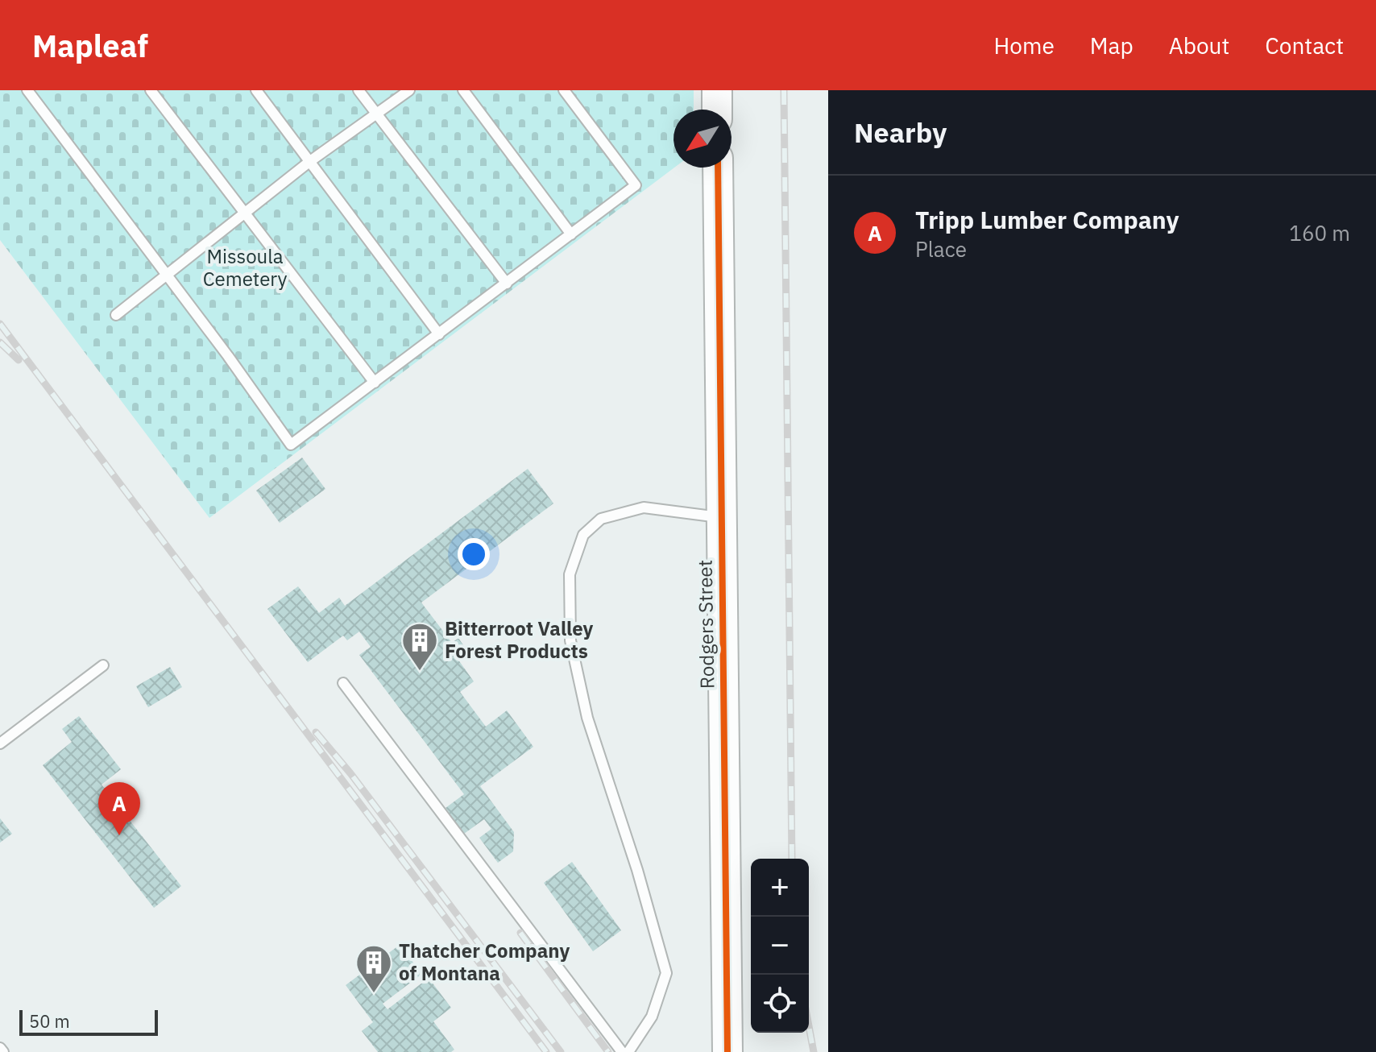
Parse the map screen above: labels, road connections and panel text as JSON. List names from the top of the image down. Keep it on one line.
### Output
{"streets":{"street":["Rodgers Street"]},"parks":["Missoula Cemetery"],"places":{"building":["Bitterroot Valley Forest Products","Thatcher Company of Montana"]},"scale_bar":"50 m","north":"bottom left","page":{"header":"Mapleaf","nav":["Home","Map","About","Contact"],"heading":"Nearby","list":[{"mark":"A","name":"Tripp Lumber Company","note":"Place","value":"160 m"}],"pins":"A","map_buttons":["+","−"],"scale":"50 m"}}
